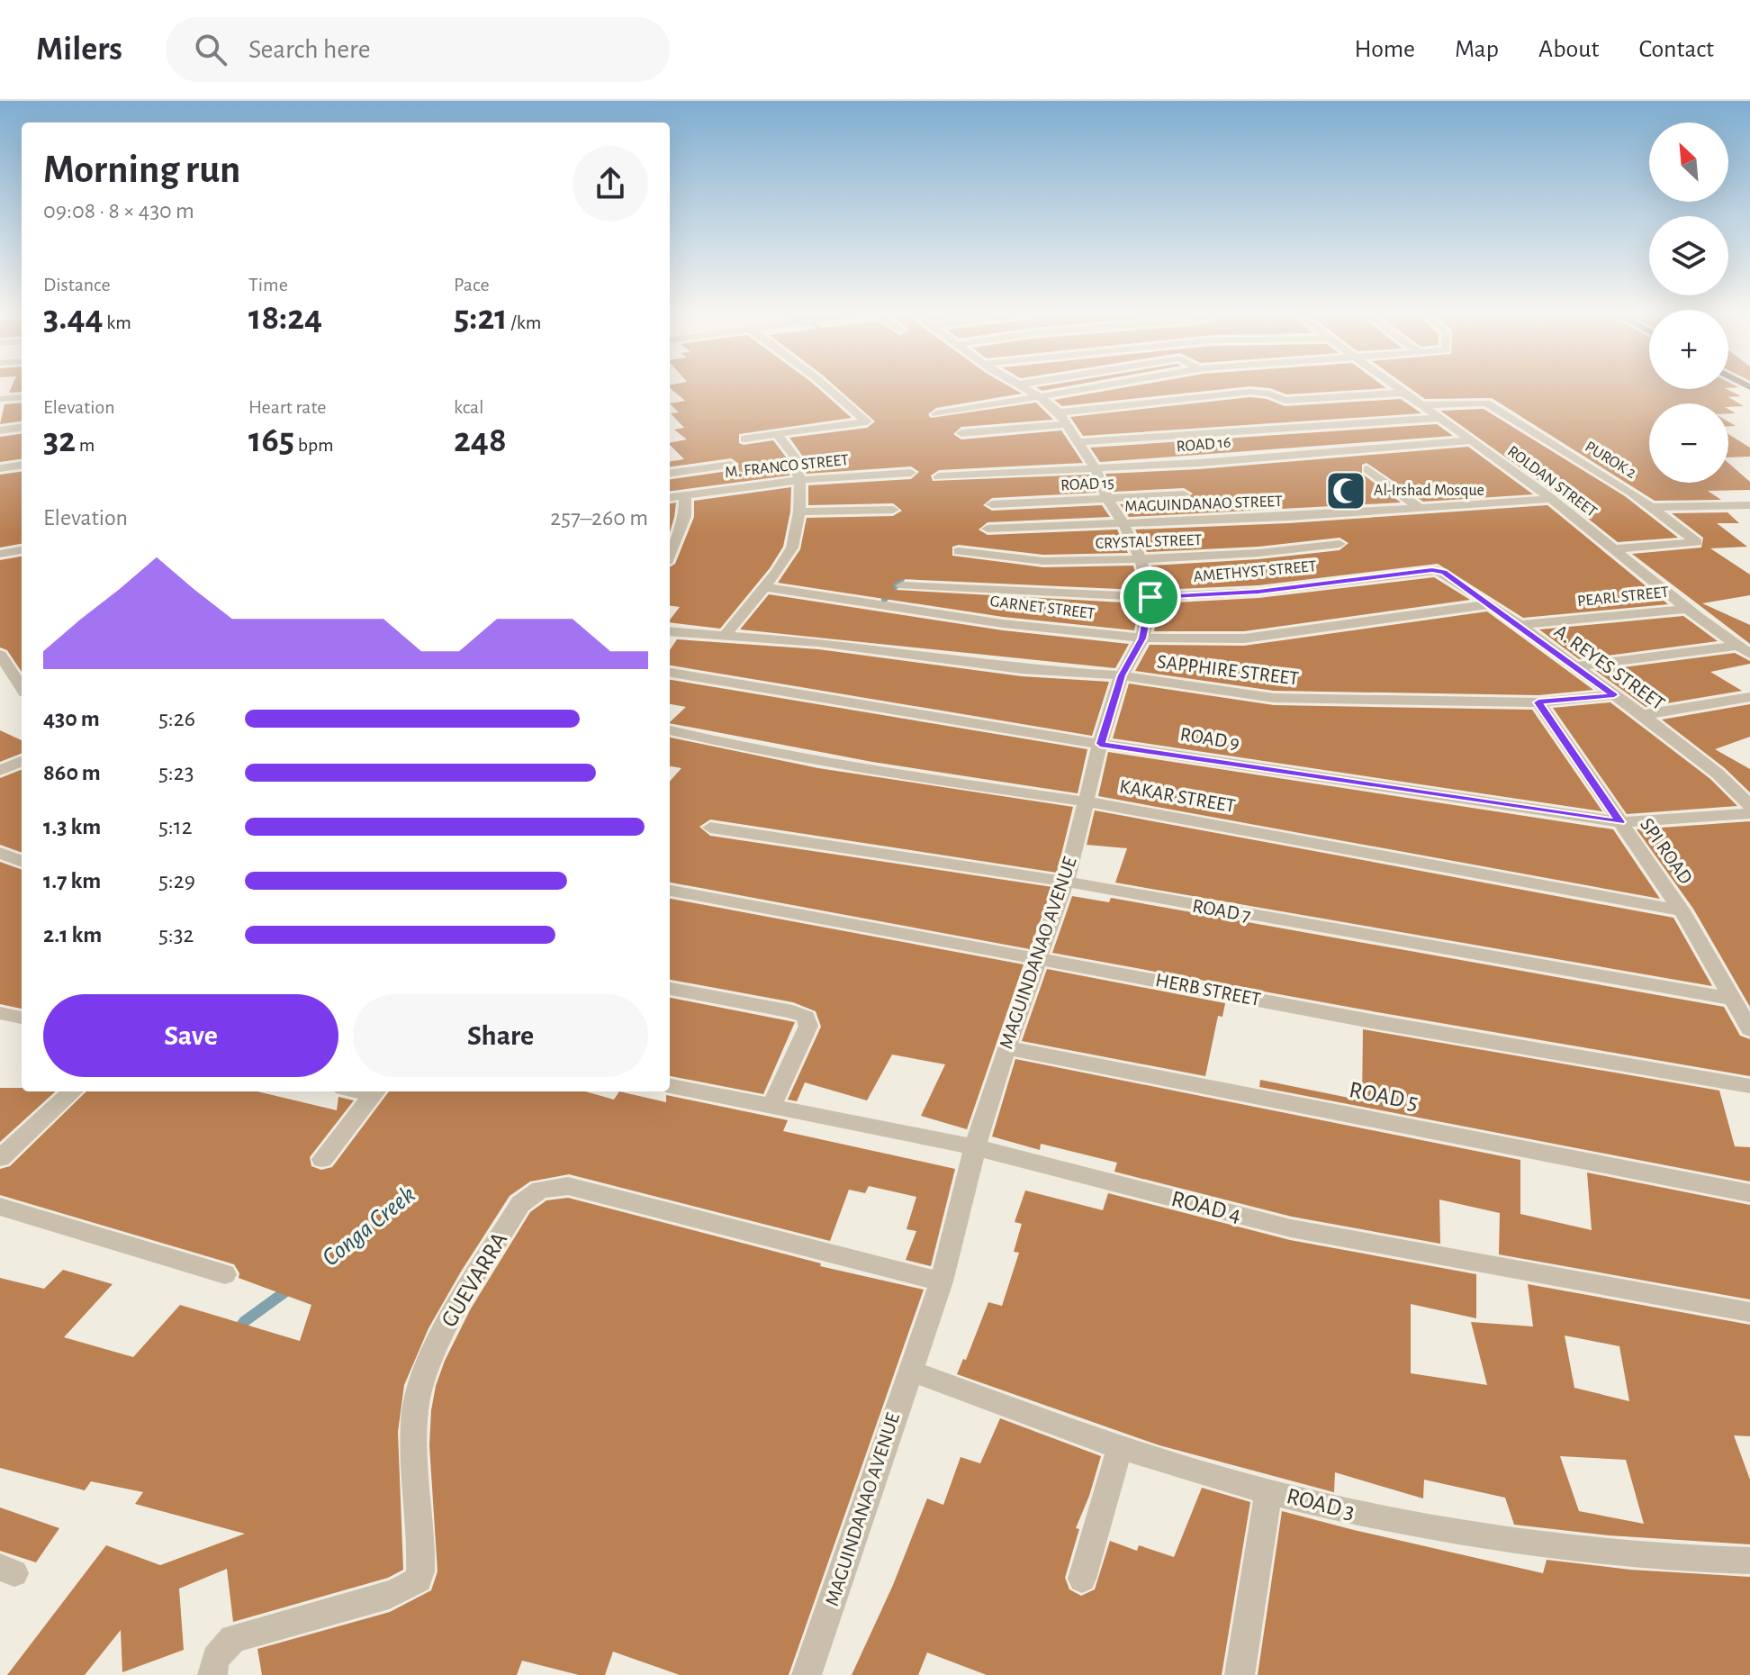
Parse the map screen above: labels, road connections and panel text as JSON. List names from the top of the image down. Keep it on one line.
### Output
{"streets":{"street":["ROAD 16","PUROK 2","M. FRANCO STREET","ROLDAN STREET","ROAD 15","MAGUINDANAO STREET","CRYSTAL STREET","AMETHYST STREET","PEARL STREET","GARNET STREET","A. REYES STREET","SAPPHIRE STREET","ROAD 9","KAKAR STREET","SPI ROAD","ROAD 7","MAGUINDANAO AVENUE","HERB STREET","ROAD 5","ROAD 4","GUEVARRA","ROAD 3"]},"crossings":[["ROAD 16","ROLDAN STREET"],["ROAD 16","MAGUINDANAO AVENUE"],["PUROK 2","ROLDAN STREET"],["ROLDAN STREET","MAGUINDANAO STREET"],["ROLDAN STREET","PEARL STREET"],["ROAD 15","MAGUINDANAO AVENUE"],["MAGUINDANAO STREET","MAGUINDANAO AVENUE"],["CRYSTAL STREET","MAGUINDANAO AVENUE"],["AMETHYST STREET","A. REYES STREET"],["AMETHYST STREET","MAGUINDANAO AVENUE"],["PEARL STREET","A. REYES STREET"],["GARNET STREET","A. REYES STREET"],["GARNET STREET","MAGUINDANAO AVENUE"],["A. REYES STREET","SAPPHIRE STREET"],["SAPPHIRE STREET","SPI ROAD"],["SAPPHIRE STREET","MAGUINDANAO AVENUE"],["ROAD 9","SPI ROAD"],["ROAD 9","MAGUINDANAO AVENUE"],["KAKAR STREET","SPI ROAD"],["KAKAR STREET","MAGUINDANAO AVENUE"],["SPI ROAD","ROAD 7"],["ROAD 7","MAGUINDANAO AVENUE"],["MAGUINDANAO AVENUE","HERB STREET"],["MAGUINDANAO AVENUE","ROAD 5"],["MAGUINDANAO AVENUE","ROAD 4"],["MAGUINDANAO AVENUE","GUEVARRA"],["MAGUINDANAO AVENUE","ROAD 3"]],"water":["Conga Creek"],"places":{"mosque":["Al-Irshad Mosque"]},"north":"top left","page":{"header":"Milers","search":"Search here","nav":["Home","Map","About","Contact"],"map_buttons":["+","−"],"heading":["Morning run","09:08 · 8 × 430 m"],"stats":[["Distance","3.44 km"],["Time","18:24"],["Pace","5:21 /km"],["Elevation","32 m"],["Heart rate","165 bpm"],["kcal","248"]],"chart":["Elevation","257–260 m"],"list":[{"name":"430 m","note":"5:26"},{"name":"860 m","note":"5:23"},{"name":"1.3 km","note":"5:12"},{"name":"1.7 km","note":"5:29"},{"name":"2.1 km","note":"5:32"}],"buttons":["Save","Share"]}}
